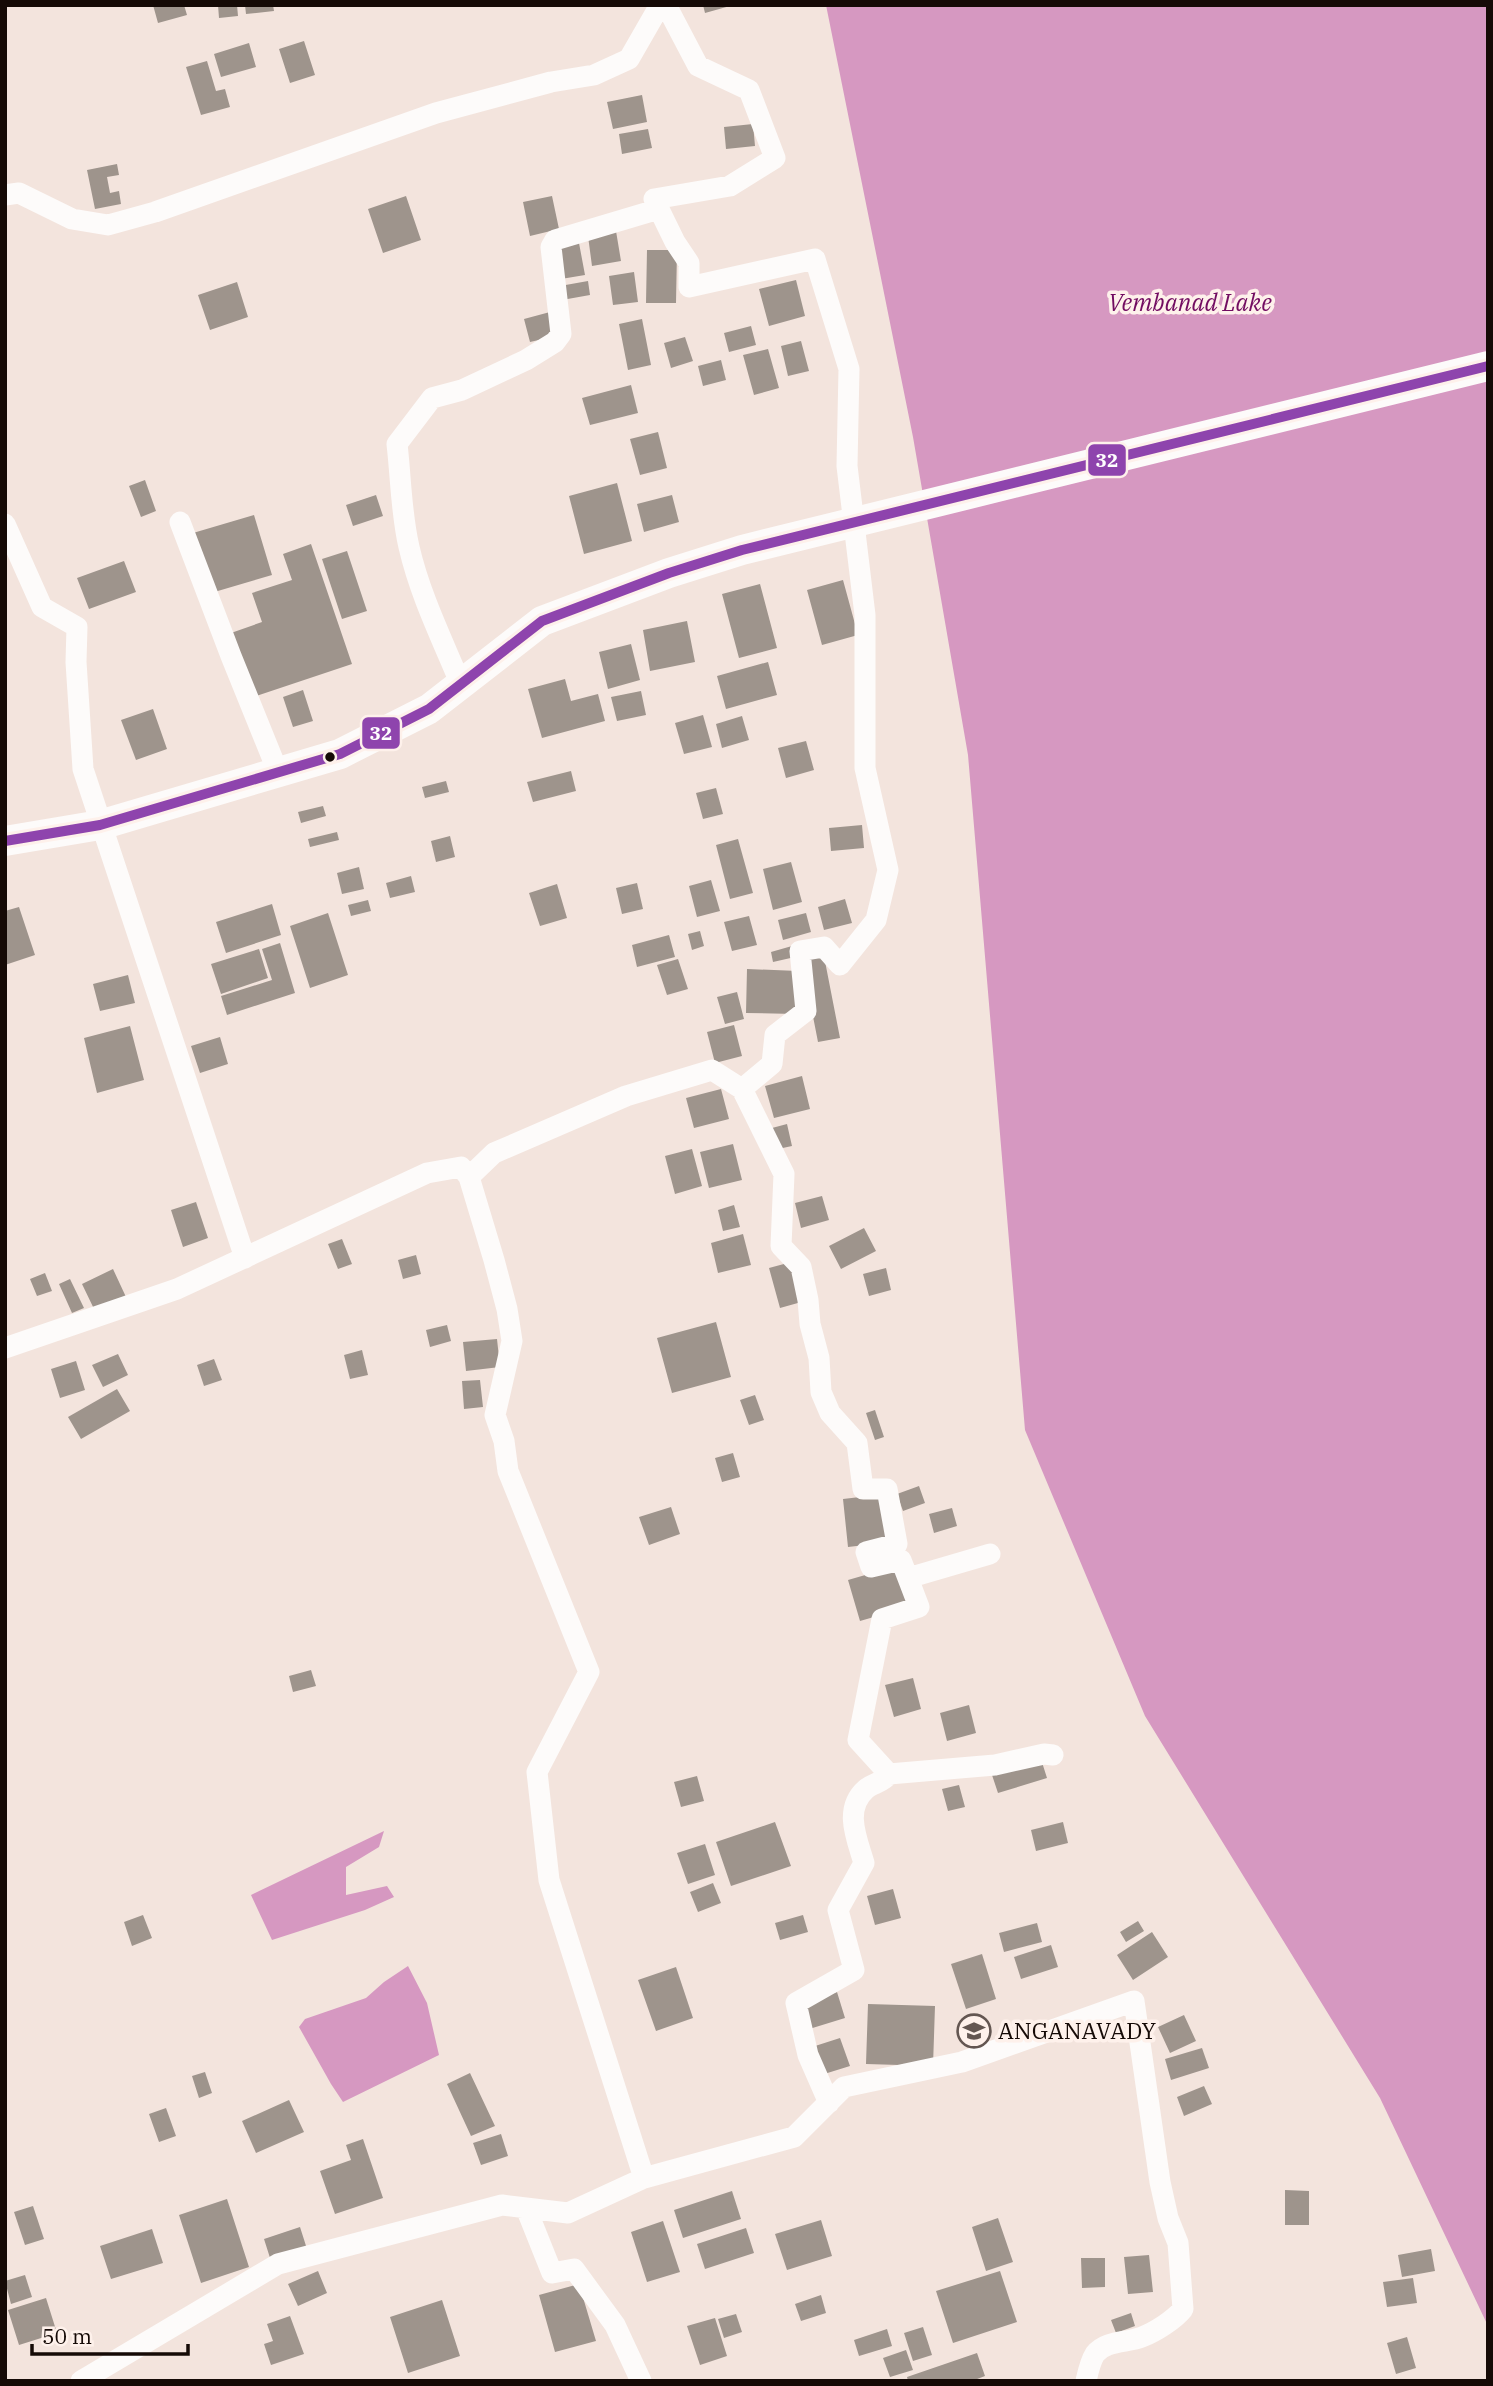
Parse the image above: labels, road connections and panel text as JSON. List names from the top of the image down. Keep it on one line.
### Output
{"water":["Vembanad Lake"],"places":{"school or university":["ANGANAVADY"]},"lines":["transit line 32"],"scale_bar":"50 m"}
